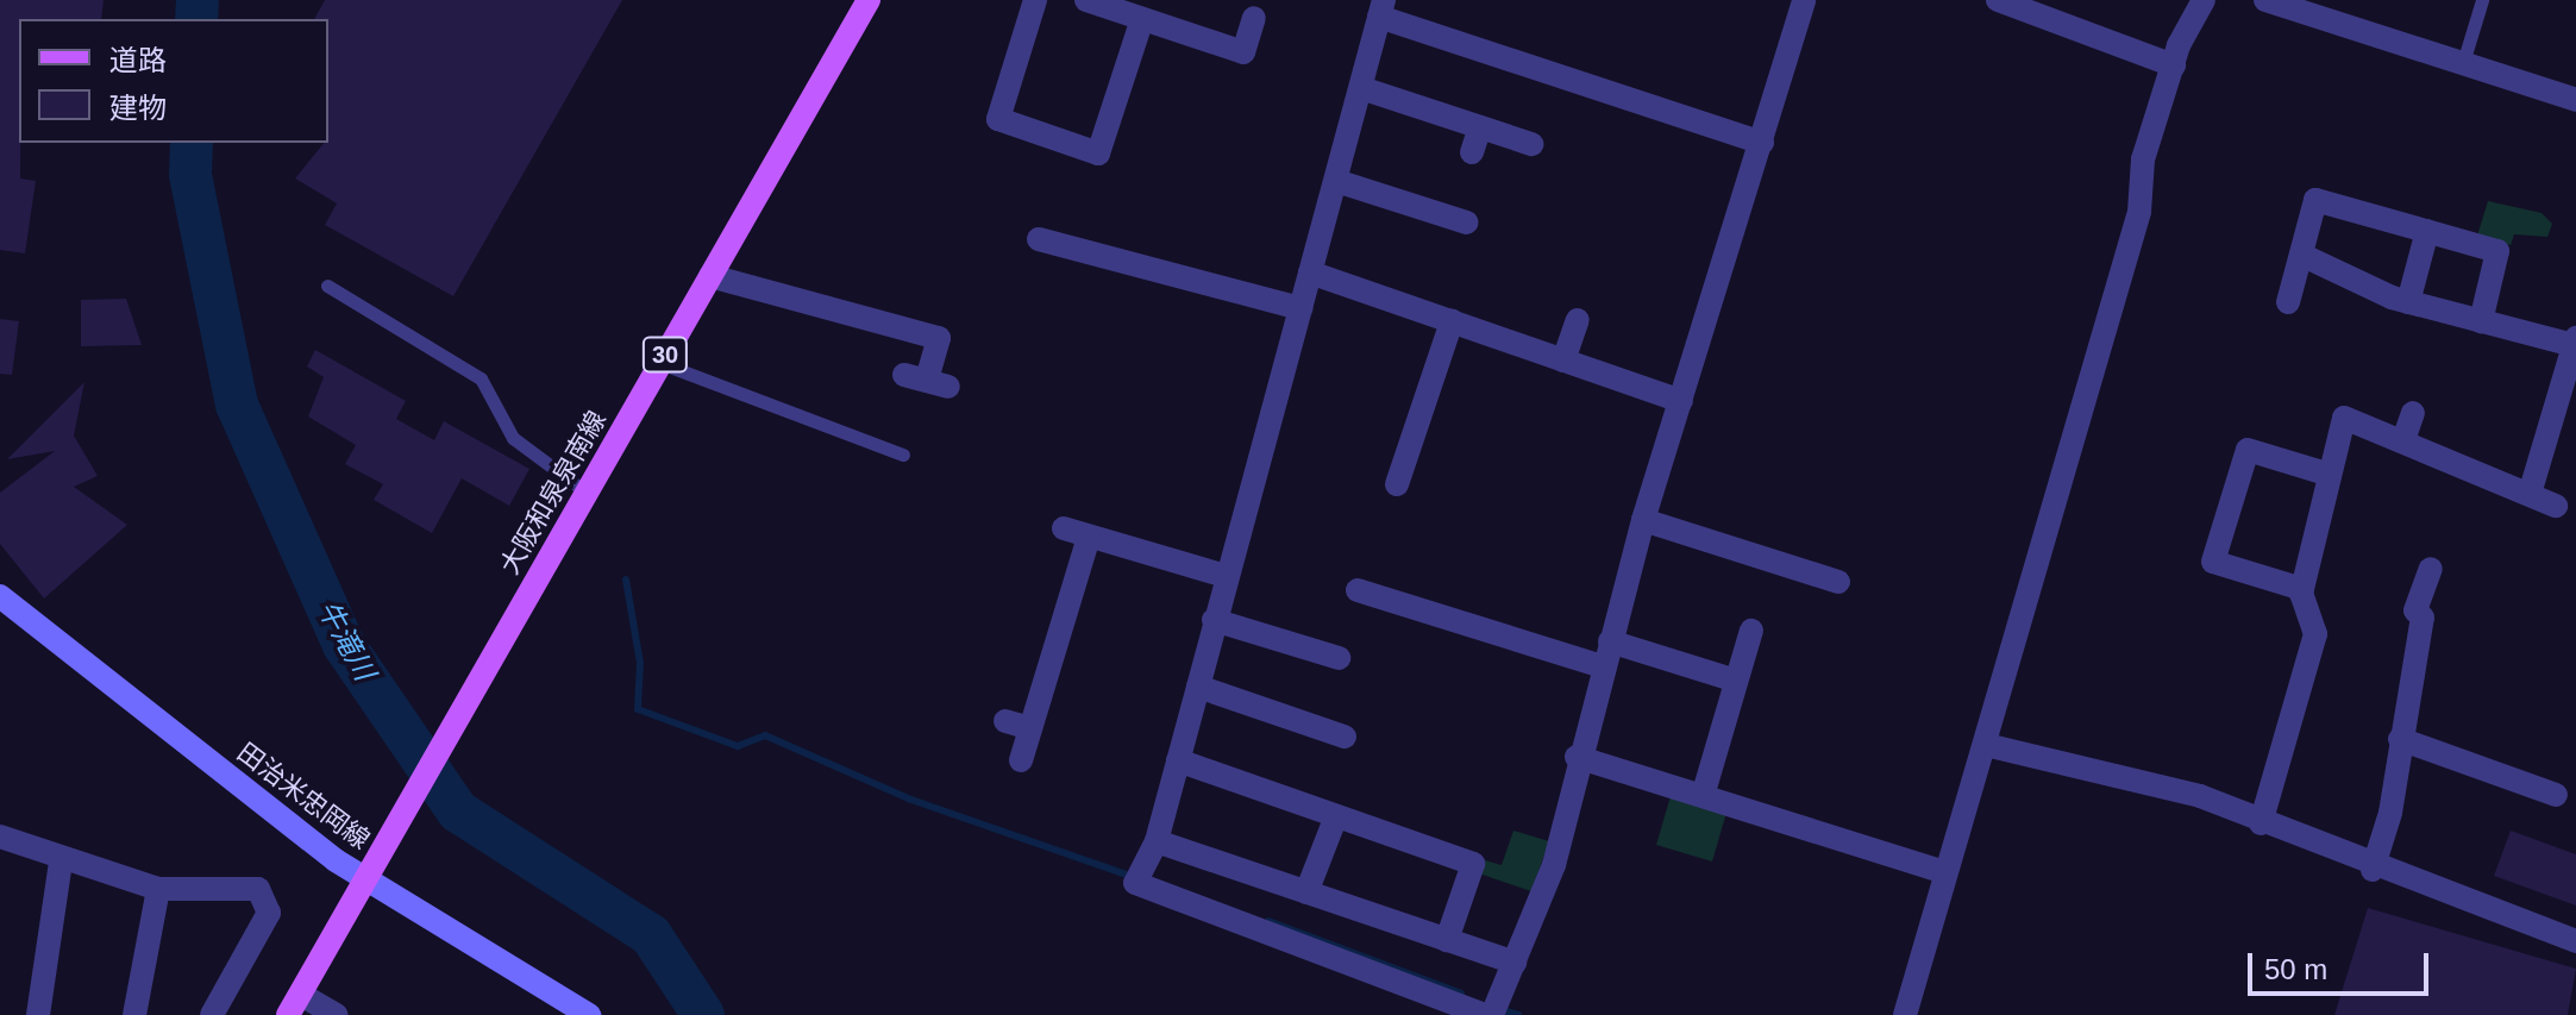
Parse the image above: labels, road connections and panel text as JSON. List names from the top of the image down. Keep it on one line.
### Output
{"streets":{"main road":["30","大阪和泉泉南線","田治米忠岡線"]},"crossings":[["大阪和泉泉南線","田治米忠岡線"]],"water":["牛滝川"],"legend":["道路","建物"],"scale_bar":"50 m"}
